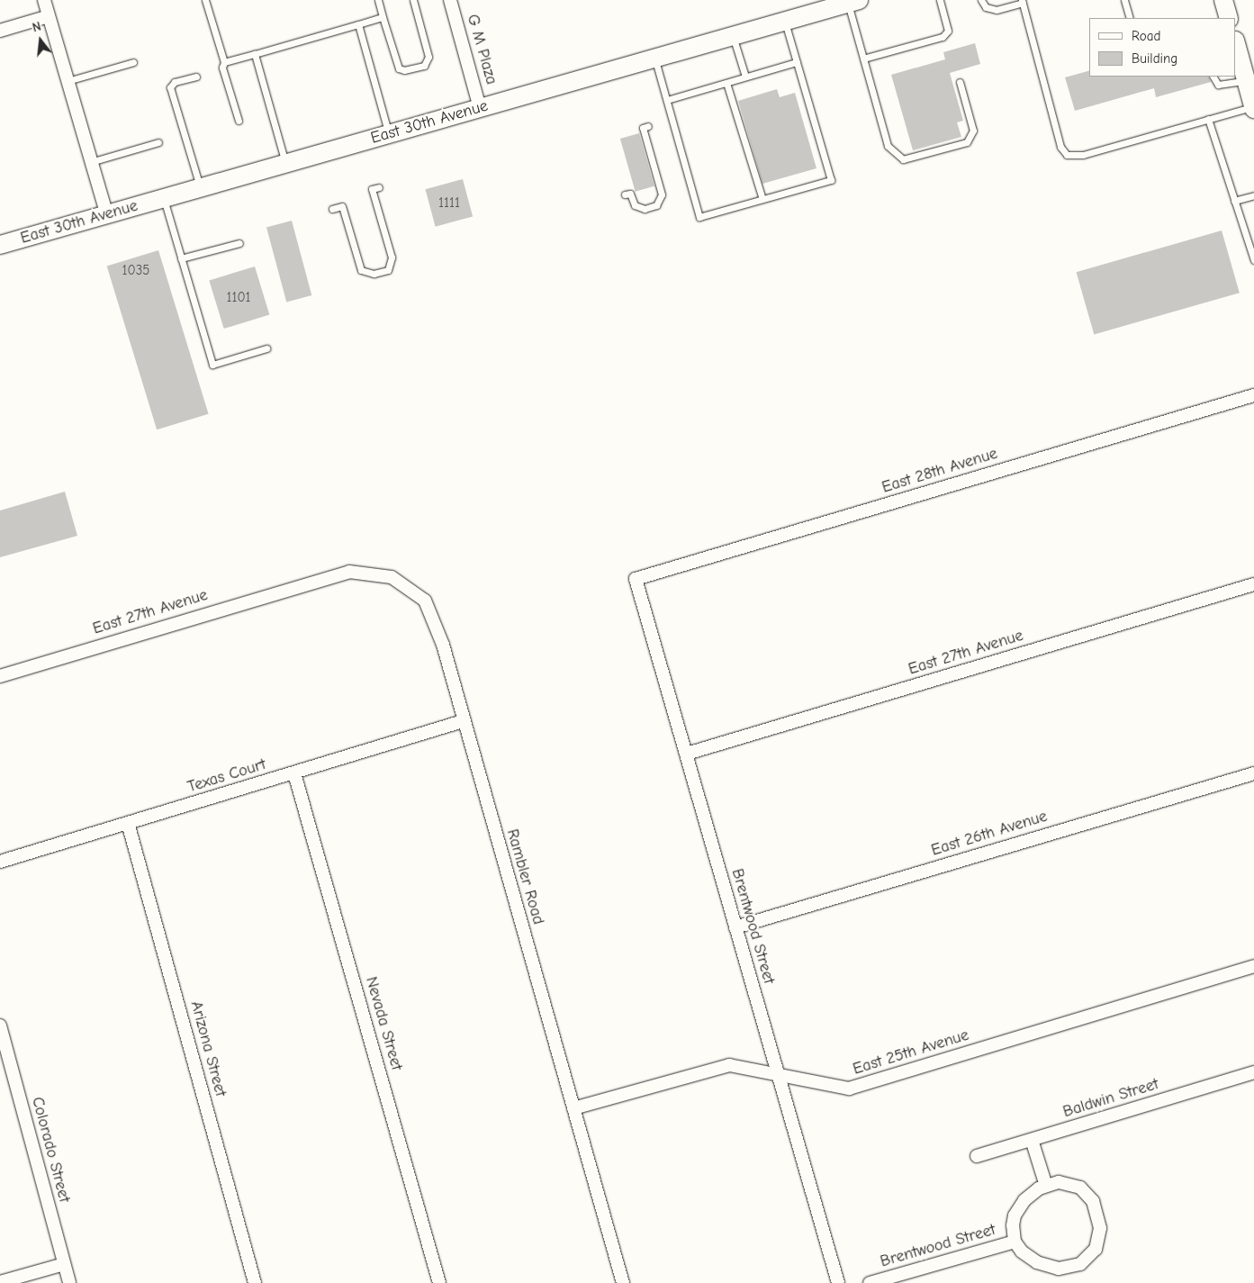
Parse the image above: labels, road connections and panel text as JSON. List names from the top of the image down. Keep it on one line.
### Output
{"streets":{"main road":["East 30th Avenue"],"street":["G M Plaza","East 28th Avenue","East 27th Avenue","Texas Court","East 26th Avenue","Rambler Road","Brentwood Street","Nevada Street","Arizona Street","East 25th Avenue","Baldwin Street","Colorado Street"]},"crossings":[["G M Plaza","East 30th Avenue"],["East 28th Avenue","Brentwood Street"],["East 27th Avenue","Rambler Road"],["East 27th Avenue","Brentwood Street"],["Texas Court","Rambler Road"],["Texas Court","Nevada Street"],["Texas Court","Arizona Street"],["East 26th Avenue","Brentwood Street"],["Rambler Road","East 25th Avenue"],["Brentwood Street","East 25th Avenue"]],"house_numbers":["1111","1035","1101"],"legend":["Road","Building"],"north":"top"}
